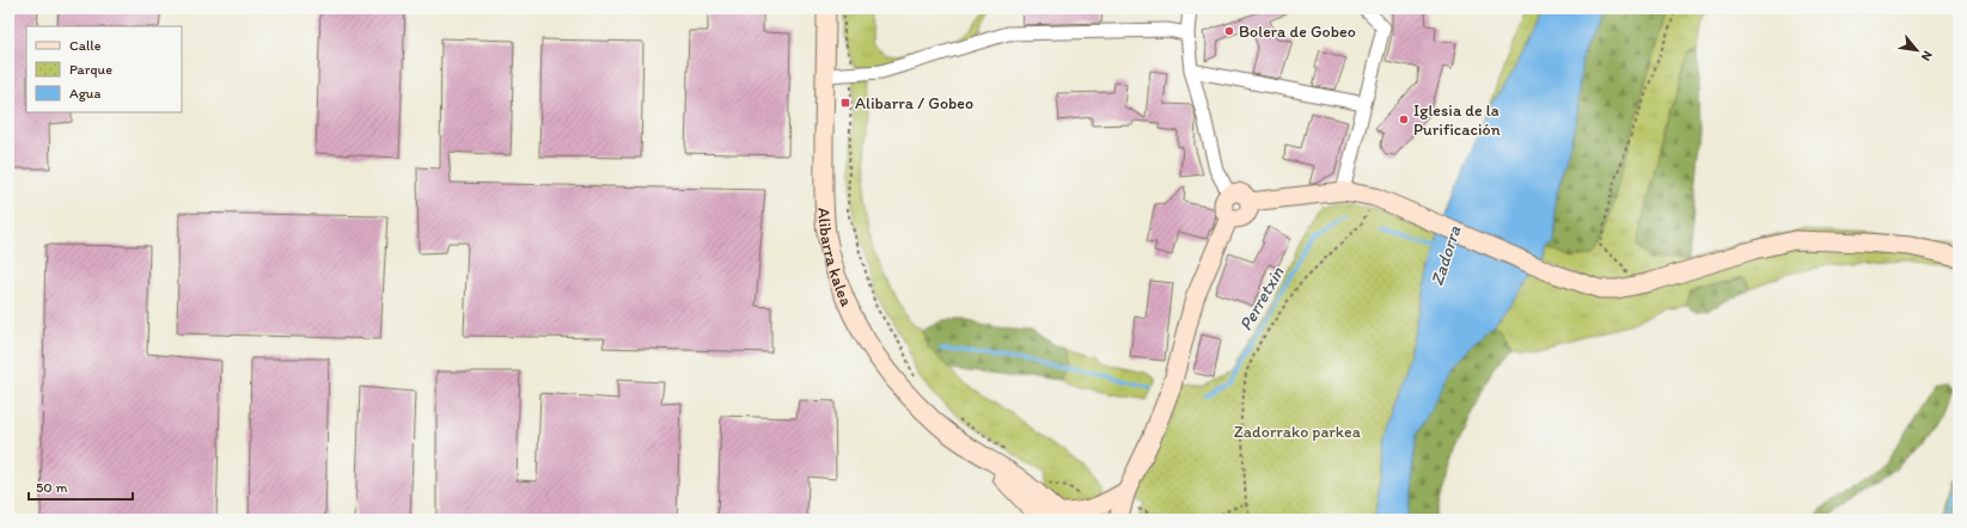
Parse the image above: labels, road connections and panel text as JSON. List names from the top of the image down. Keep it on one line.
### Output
{"streets":{"street":["Alibarra kalea"]},"water":["Zadorra","Perretxin"],"parks":["Zadorrako parkea"],"places":{"other":["Bolera de Gobeo","Iglesia de la Purificación"],"transit":["Alibarra / Gobeo"]},"legend":["Calle","Parque","Agua"],"scale_bar":"50 m","north":"bottom right"}
